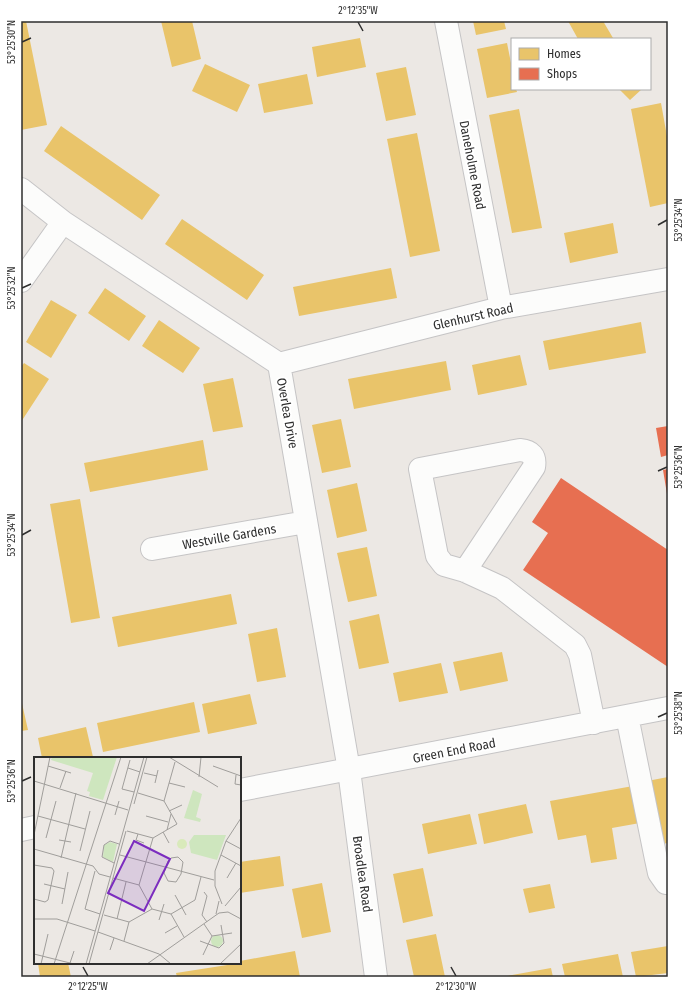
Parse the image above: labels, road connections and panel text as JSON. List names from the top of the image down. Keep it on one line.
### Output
{"streets":{"street":["Daneholme Road","Glenhurst Road","Overlea Drive","Westville Gardens","Green End Road","Broadlea Road"]},"crossings":[["Daneholme Road","Glenhurst Road"],["Glenhurst Road","Overlea Drive"],["Overlea Drive","Westville Gardens"],["Overlea Drive","Green End Road"],["Overlea Drive","Broadlea Road"],["Green End Road","Broadlea Road"]],"legend":["Homes","Shops"],"coordinates":["2°12'35\"W","53°25'30\"N","53°25'34\"N","53°25'32\"N","53°25'36\"N","53°25'38\"N","2°12'25\"W","2°12'30\"W"]}
